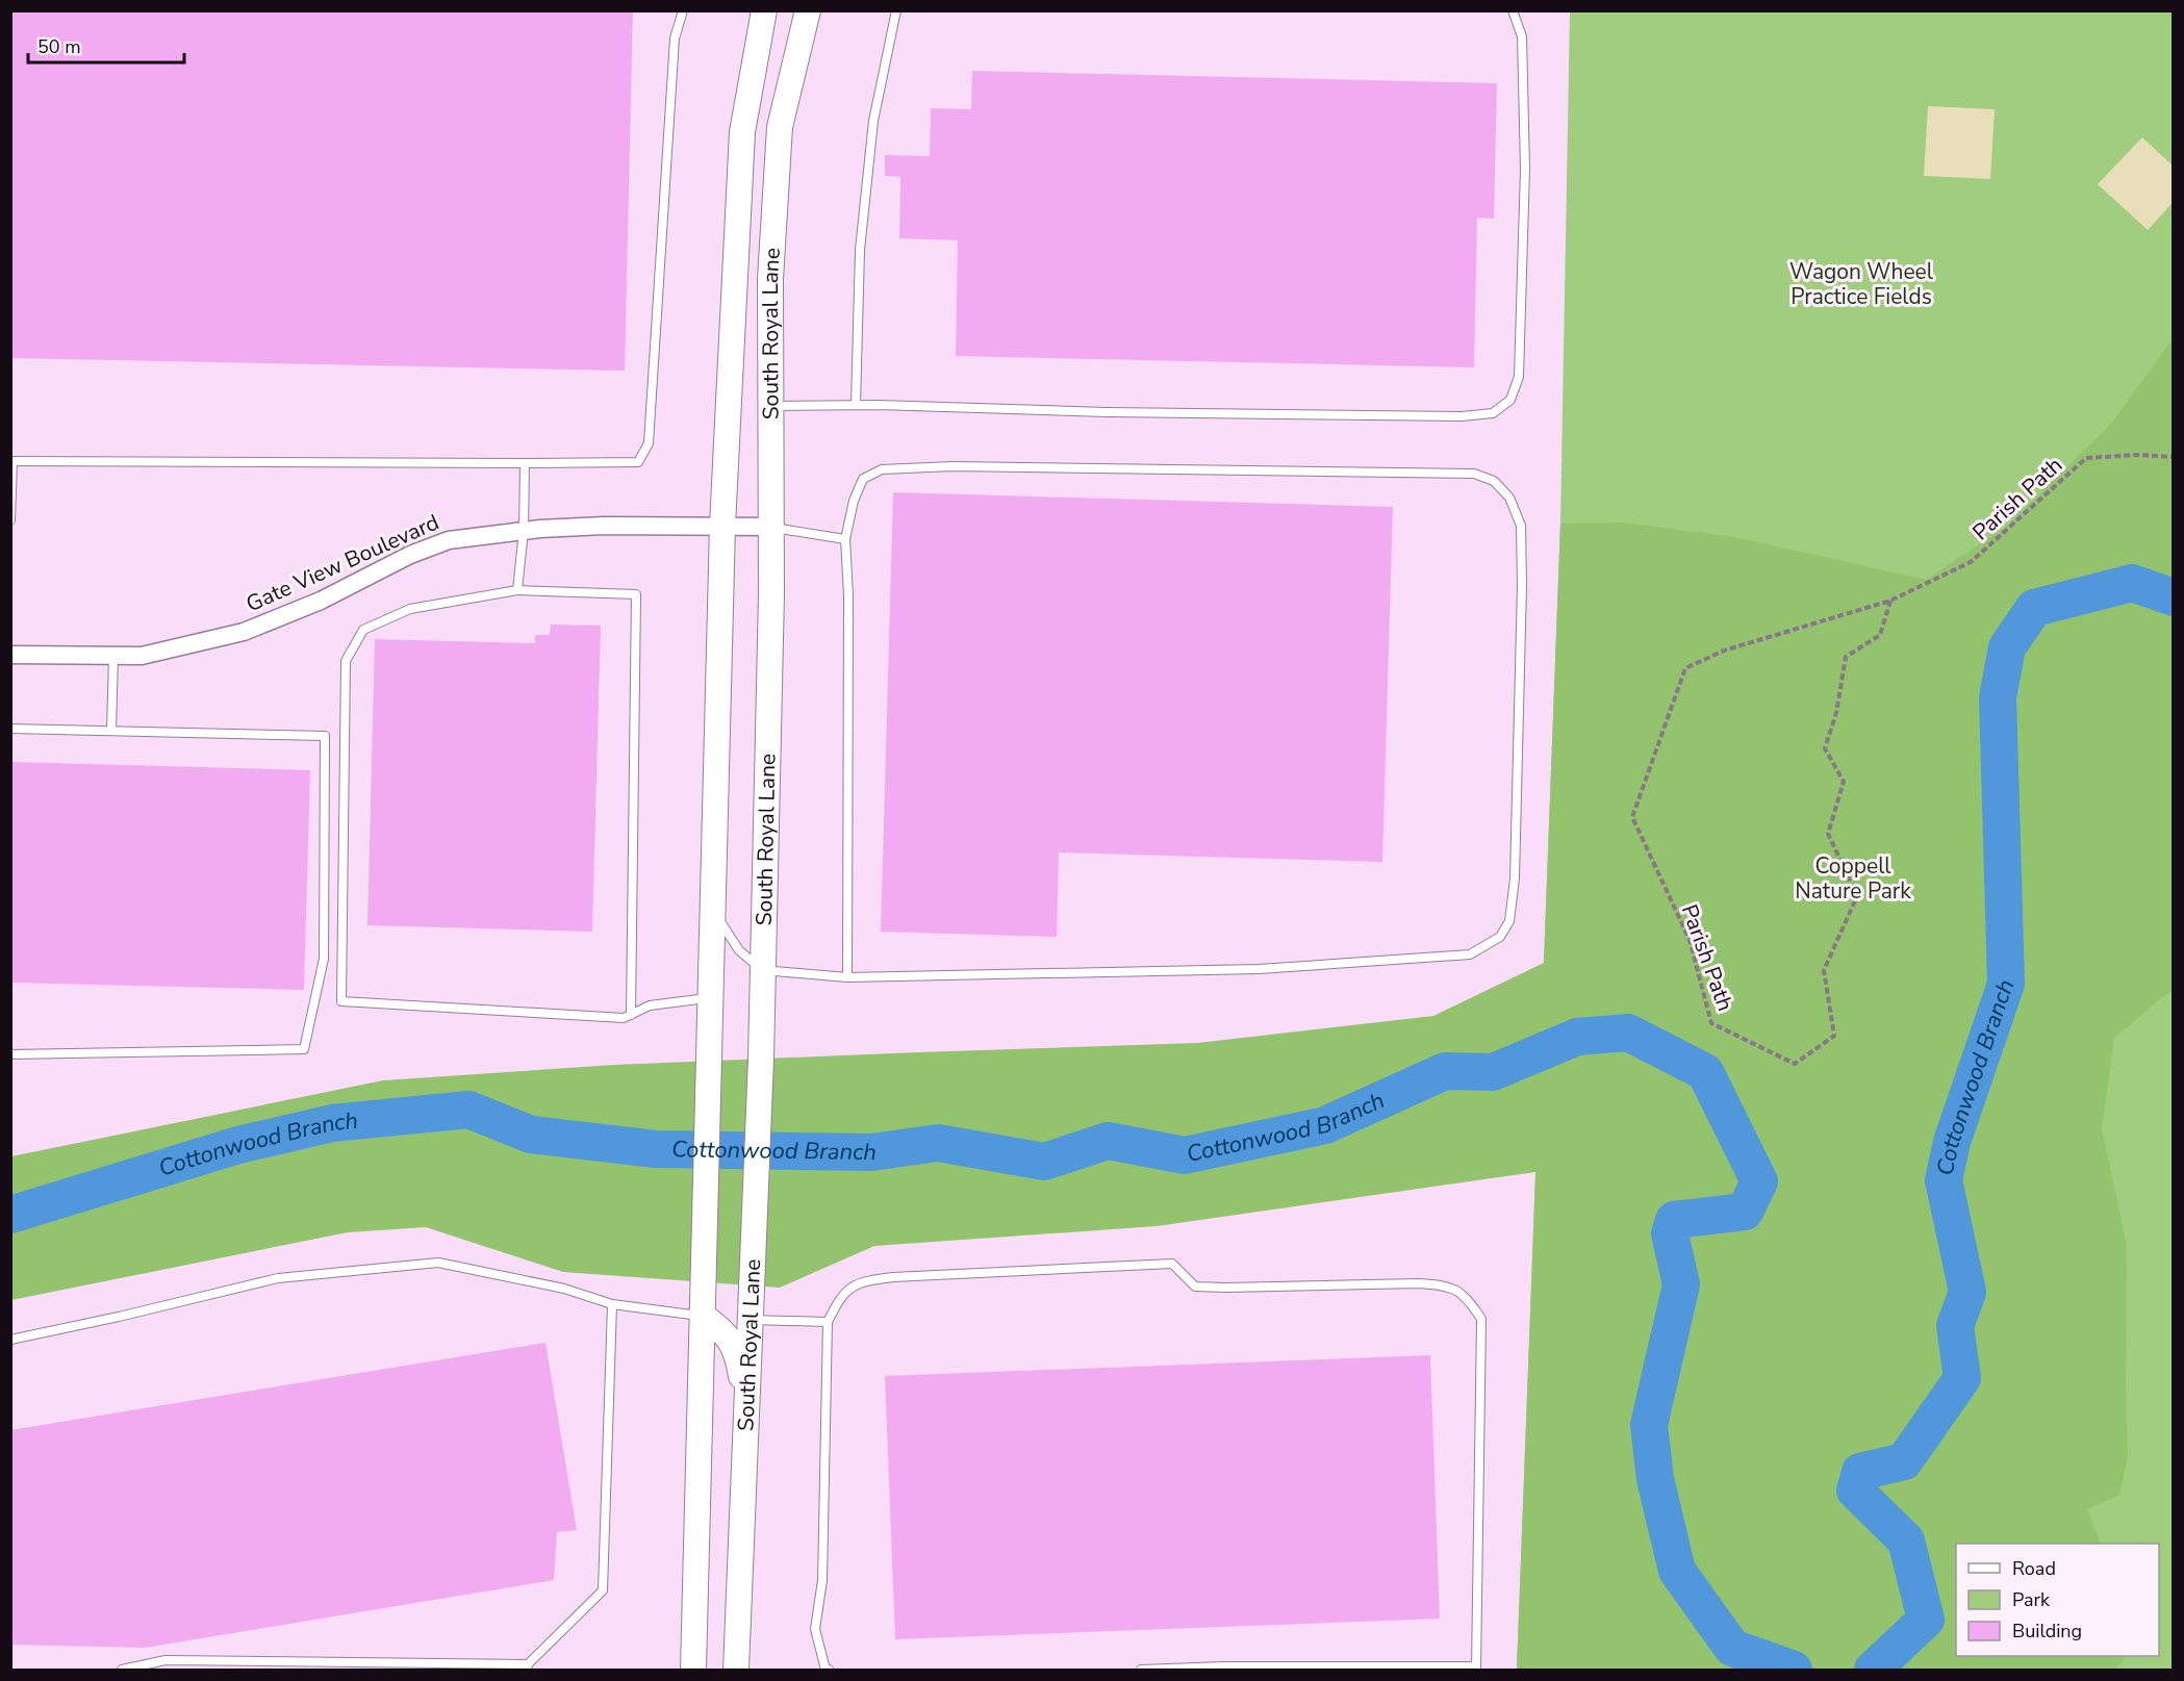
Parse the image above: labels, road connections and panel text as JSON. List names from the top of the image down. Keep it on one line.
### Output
{"streets":{"main road":["South Royal Lane"],"street":["Gate View Boulevard"],"path":["Parish Path"]},"crossings":[["South Royal Lane","Gate View Boulevard"]],"water":["Cottonwood Branch"],"parks":["Wagon Wheel Practice Fields","Coppell Nature Park"],"legend":["Road","Park","Building"],"scale_bar":"50 m"}
